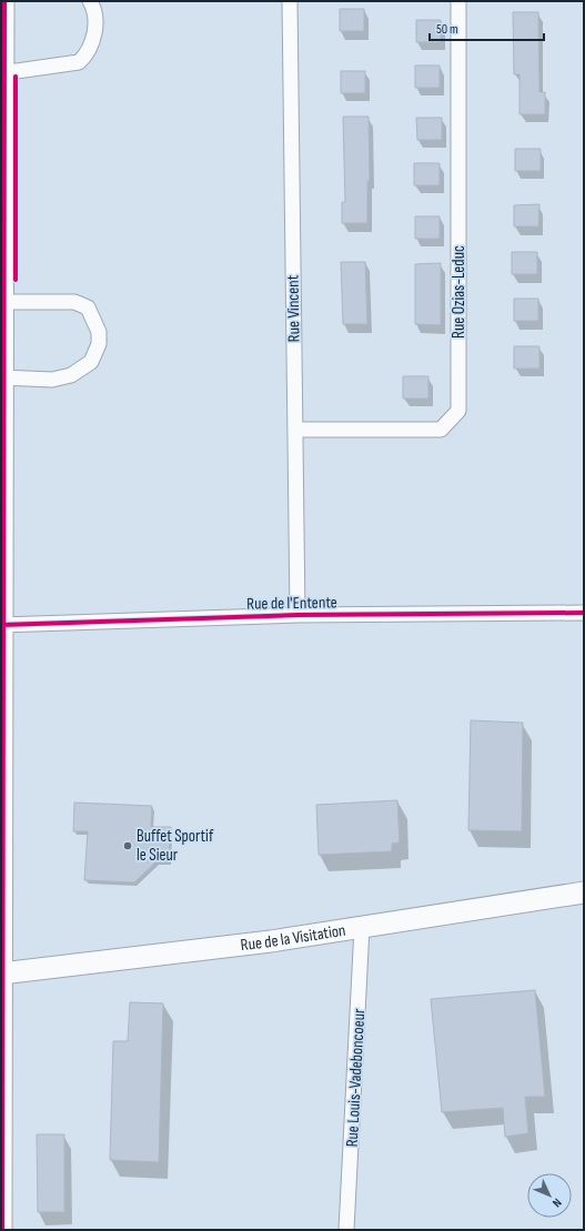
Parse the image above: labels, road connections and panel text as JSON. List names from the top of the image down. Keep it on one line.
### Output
{"streets":{"main road":["Rue de la Visitation"],"street":["Rue Ozias-Leduc","Rue Vincent","Rue de l'Entente","Rue Louis-Vadeboncoeur"]},"crossings":[["Rue Ozias-Leduc","Rue Vincent"],["Rue Vincent","Rue de l'Entente"],["Rue de la Visitation","Rue Louis-Vadeboncoeur"]],"places":["Buffet Sportif le Sieur"],"scale_bar":"50 m","north":"bottom right"}
